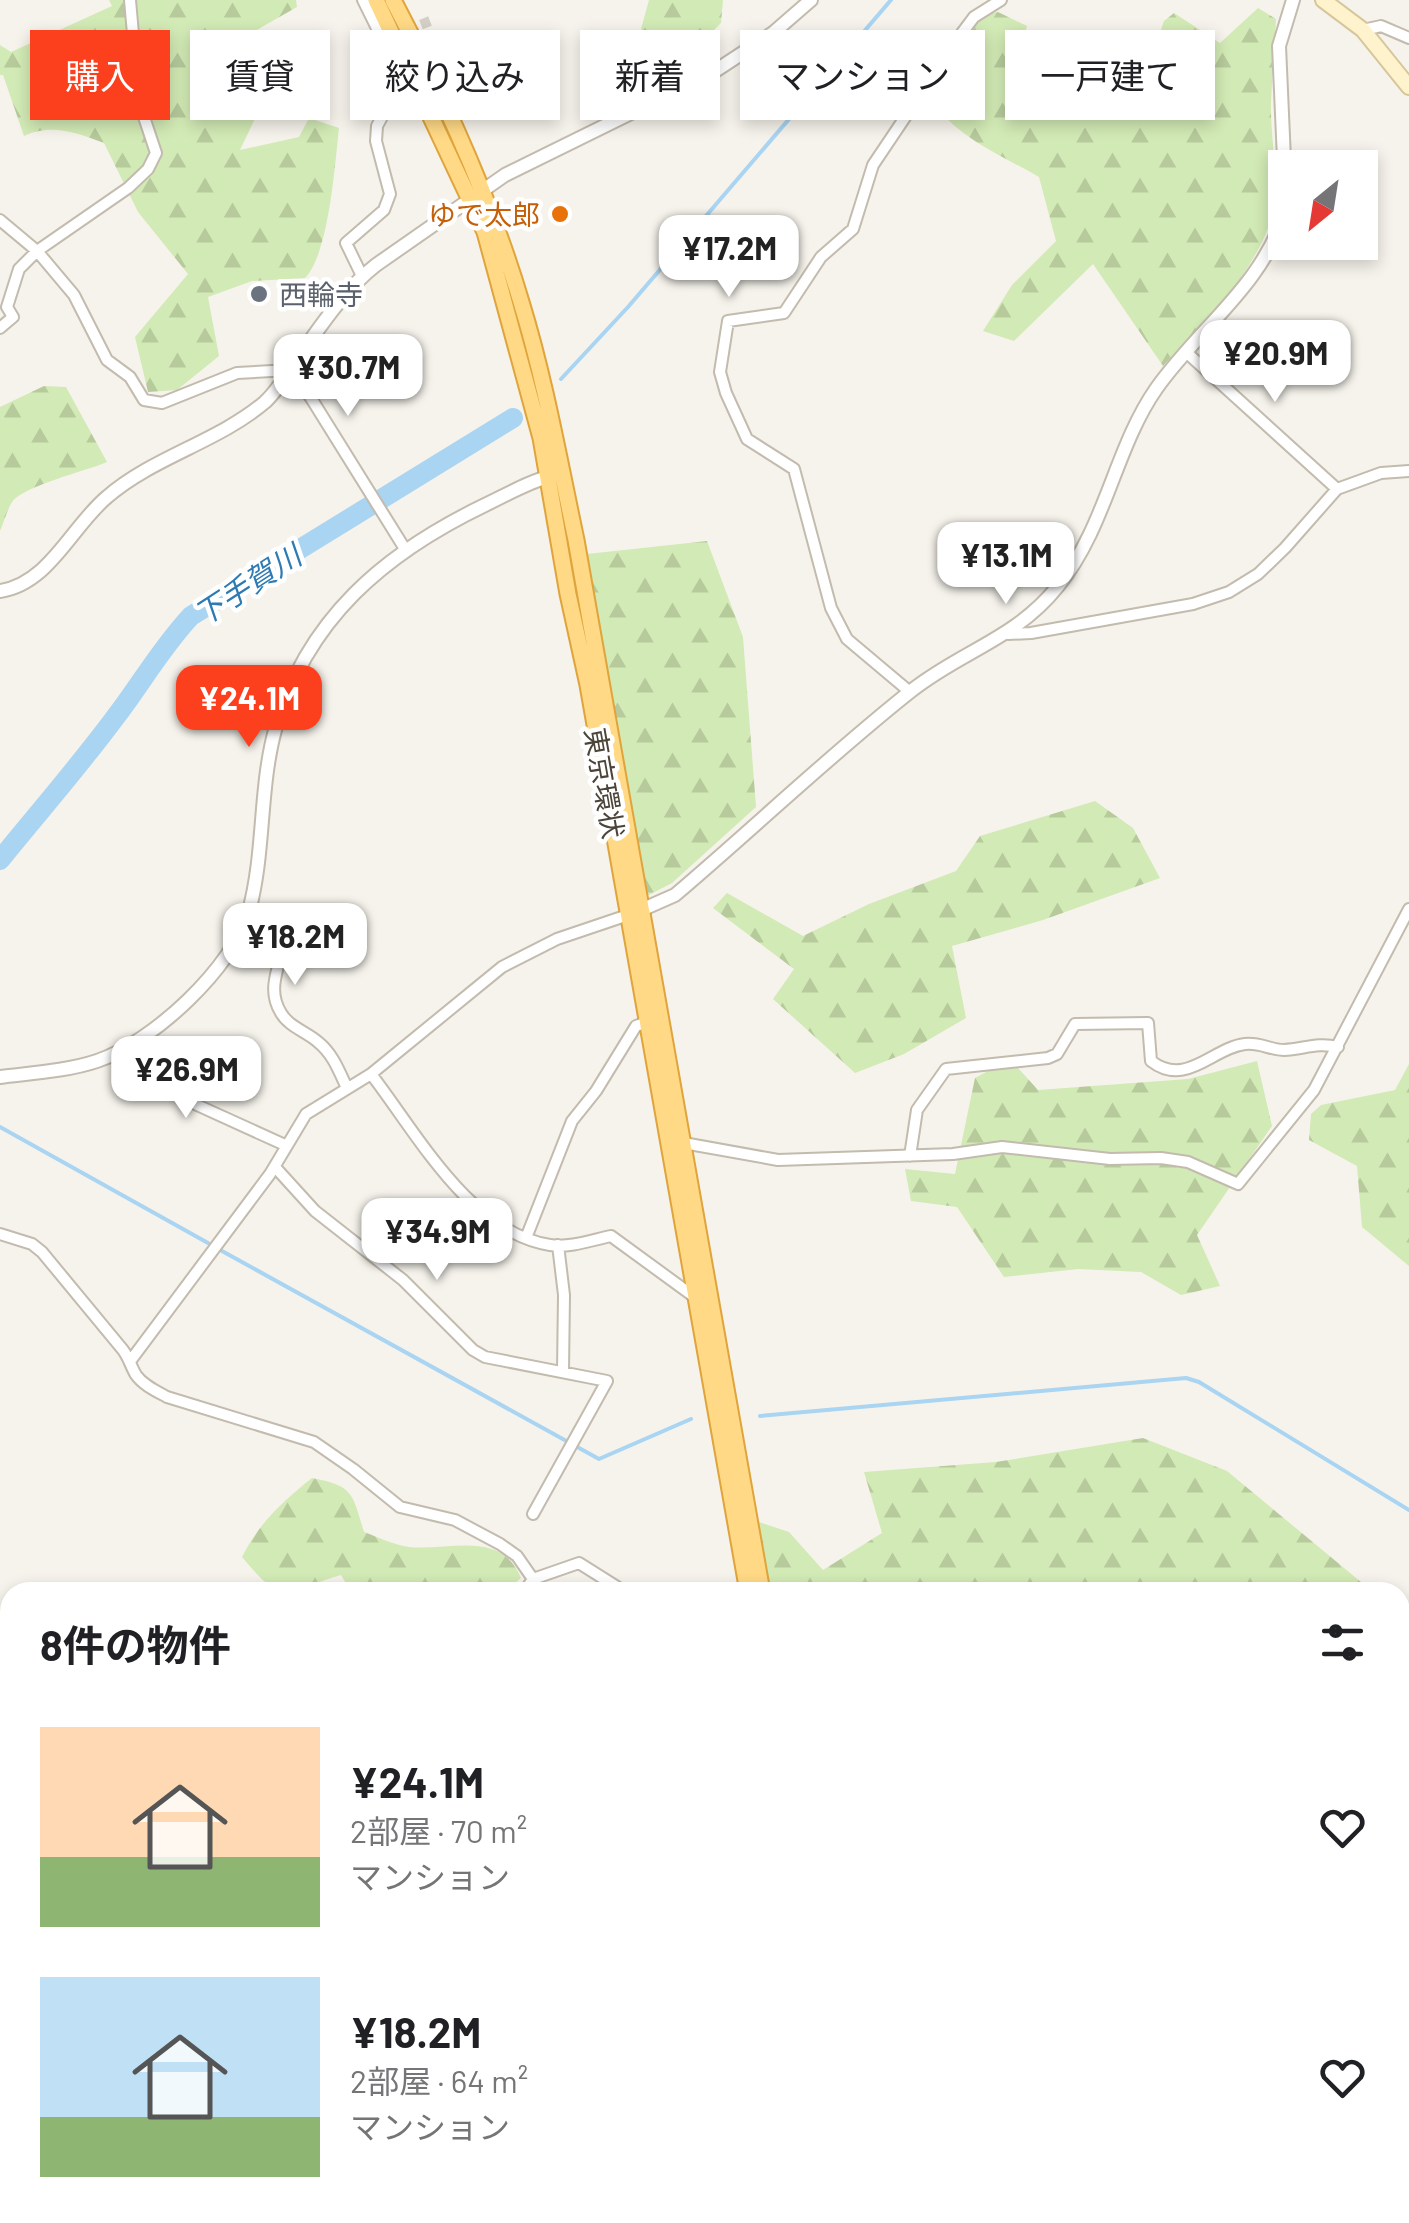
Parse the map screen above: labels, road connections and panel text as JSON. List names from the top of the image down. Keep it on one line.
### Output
{"streets":{"highway":["東京環状"]},"water":["下手賀川"],"places":["ゆで太郎","西輪寺"],"north":"bottom left","page":{"chip":["購入","賃貸","絞り込み","新着","マンション","一戸建て"],"price":["¥17.2M","¥20.9M","¥30.7M","¥13.1M","¥24.1M","¥18.2M","¥26.9M","¥34.9M"],"heading":"8件の物件","list":[{"name":"¥24.1M","note":"2部屋 · 70 m² · マンション"},{"name":"¥18.2M","note":"2部屋 · 64 m² · マンション"}]}}
